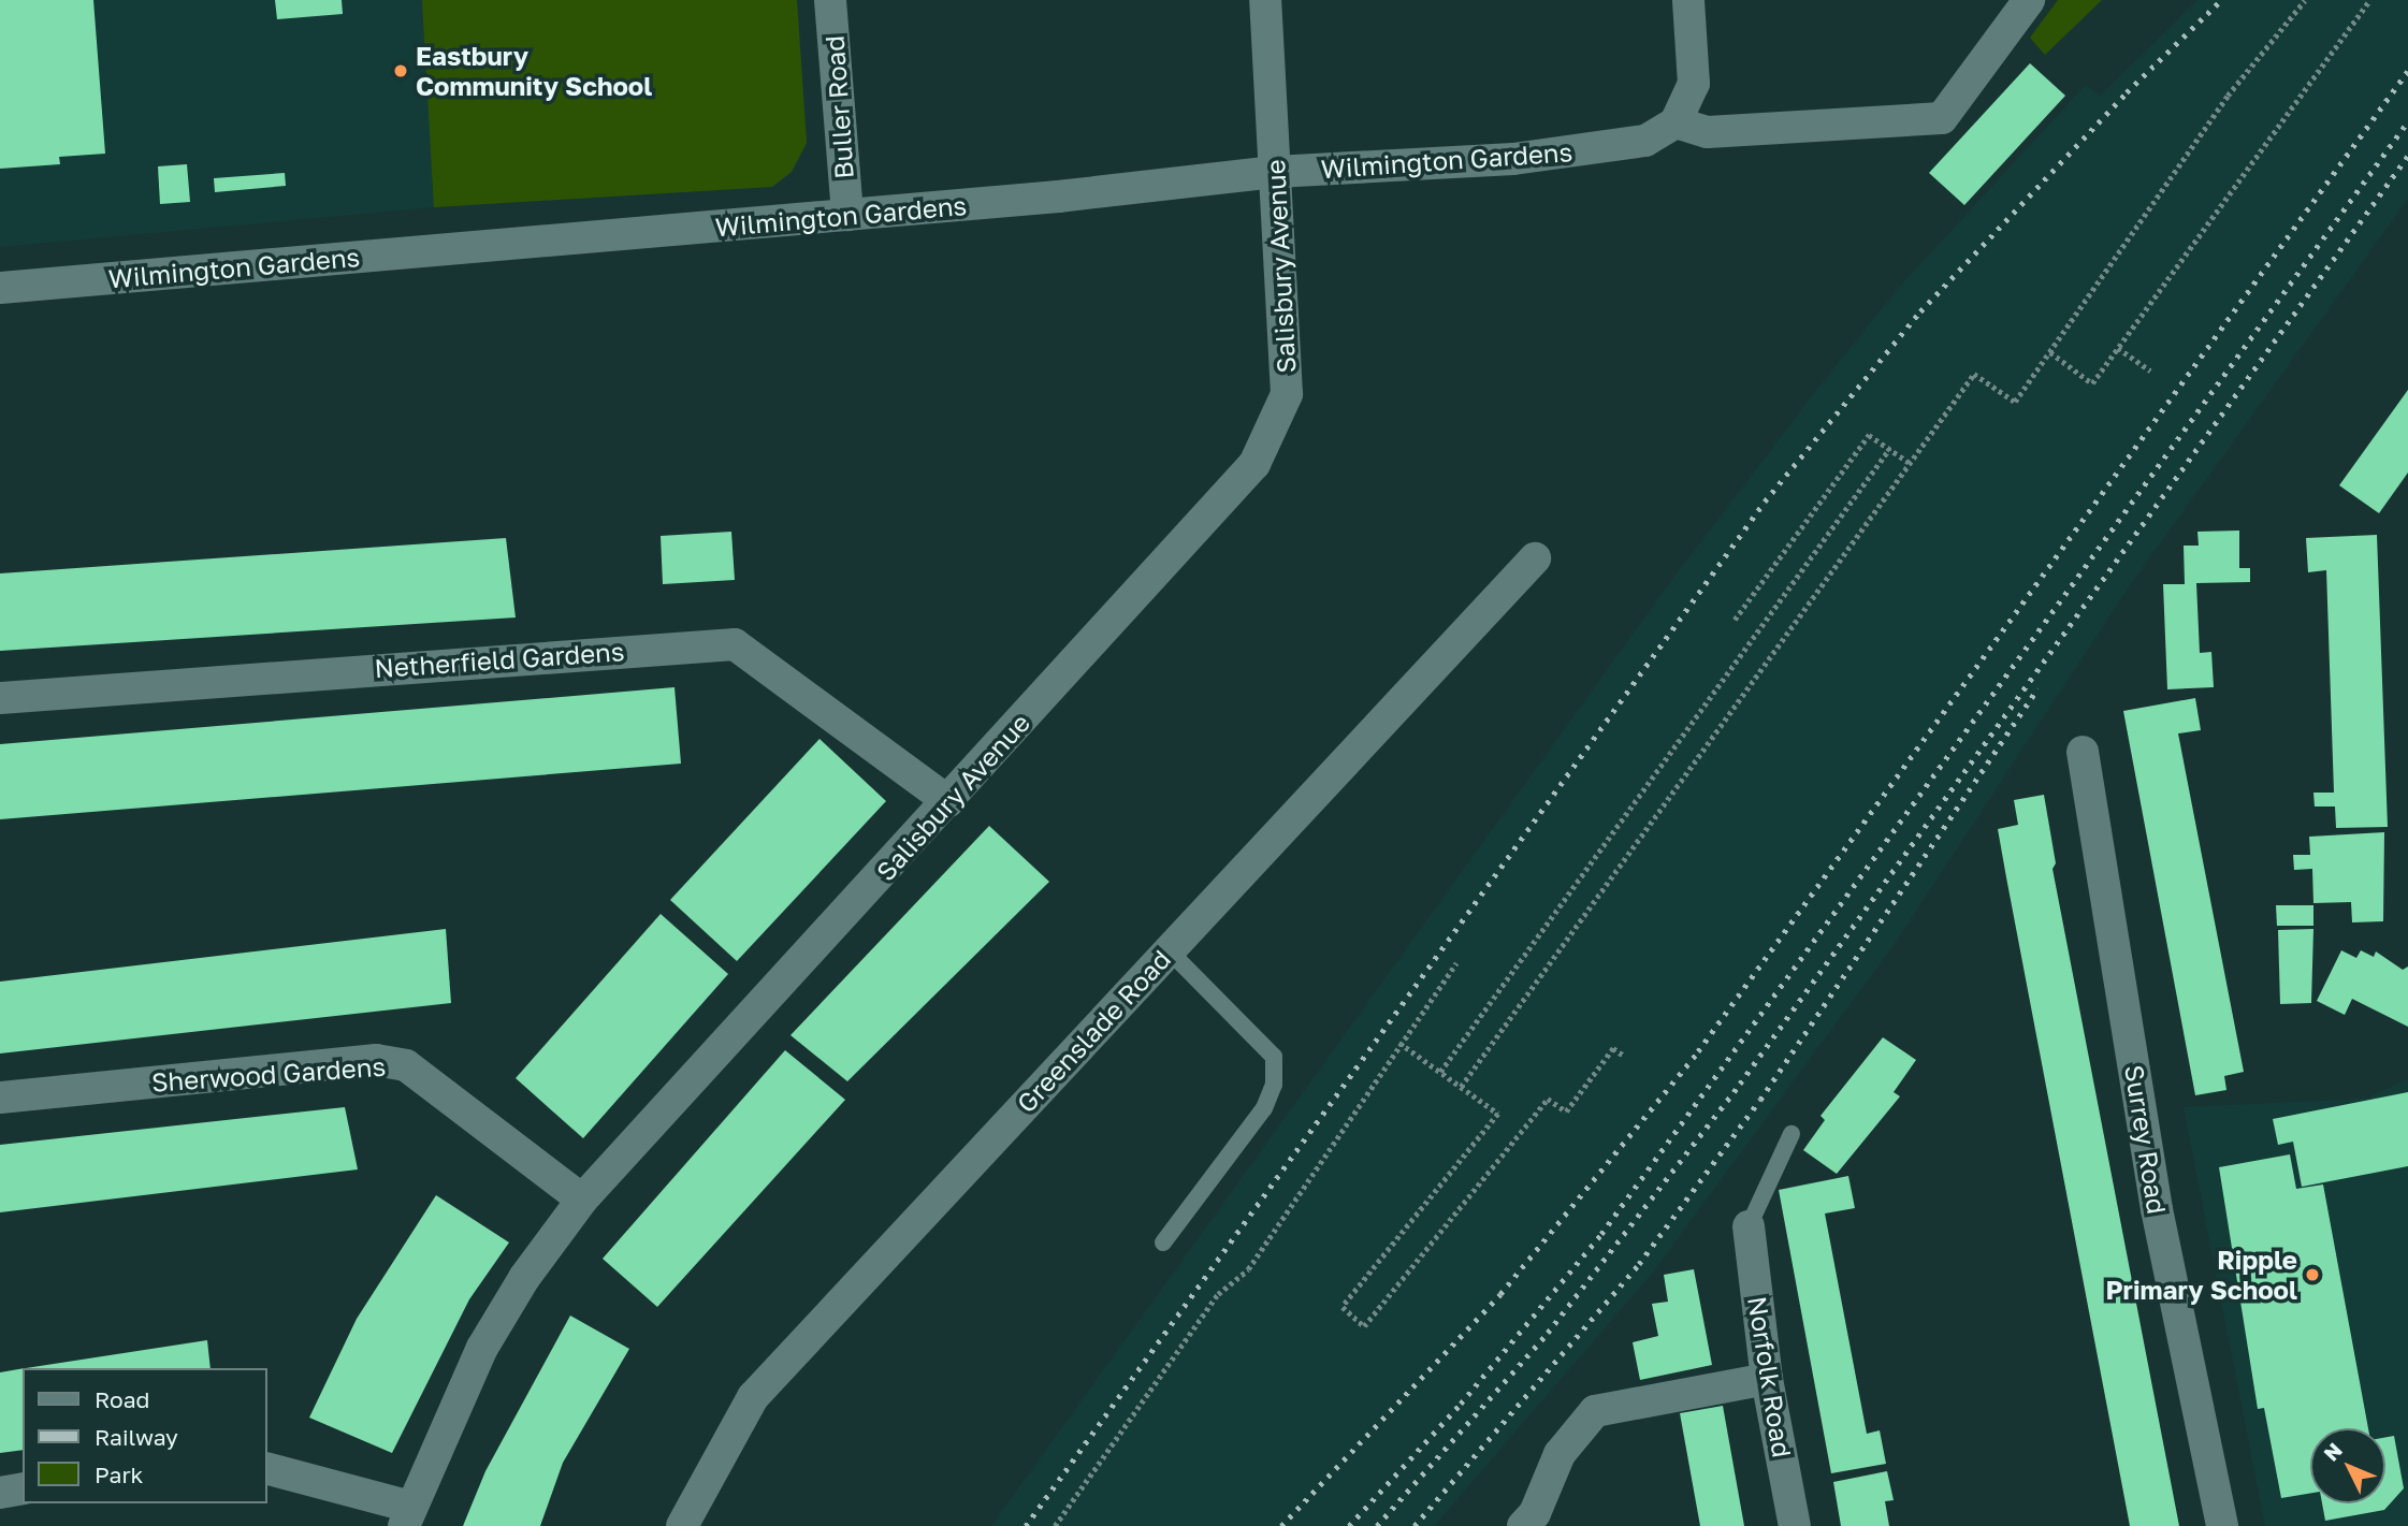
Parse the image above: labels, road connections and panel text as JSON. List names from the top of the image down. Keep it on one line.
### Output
{"streets":{"street":["Buller Road","Wilmington Gardens","Salisbury Avenue","Netherfield Gardens","Greenslade Road","Sherwood Gardens","Surrey Road","Norfolk Road"]},"crossings":[["Buller Road","Wilmington Gardens"],["Wilmington Gardens","Salisbury Avenue"],["Salisbury Avenue","Netherfield Gardens"],["Salisbury Avenue","Sherwood Gardens"]],"places":["Eastbury Community School","Ripple Primary School"],"legend":["Road","Railway","Park"],"north":"top left"}
